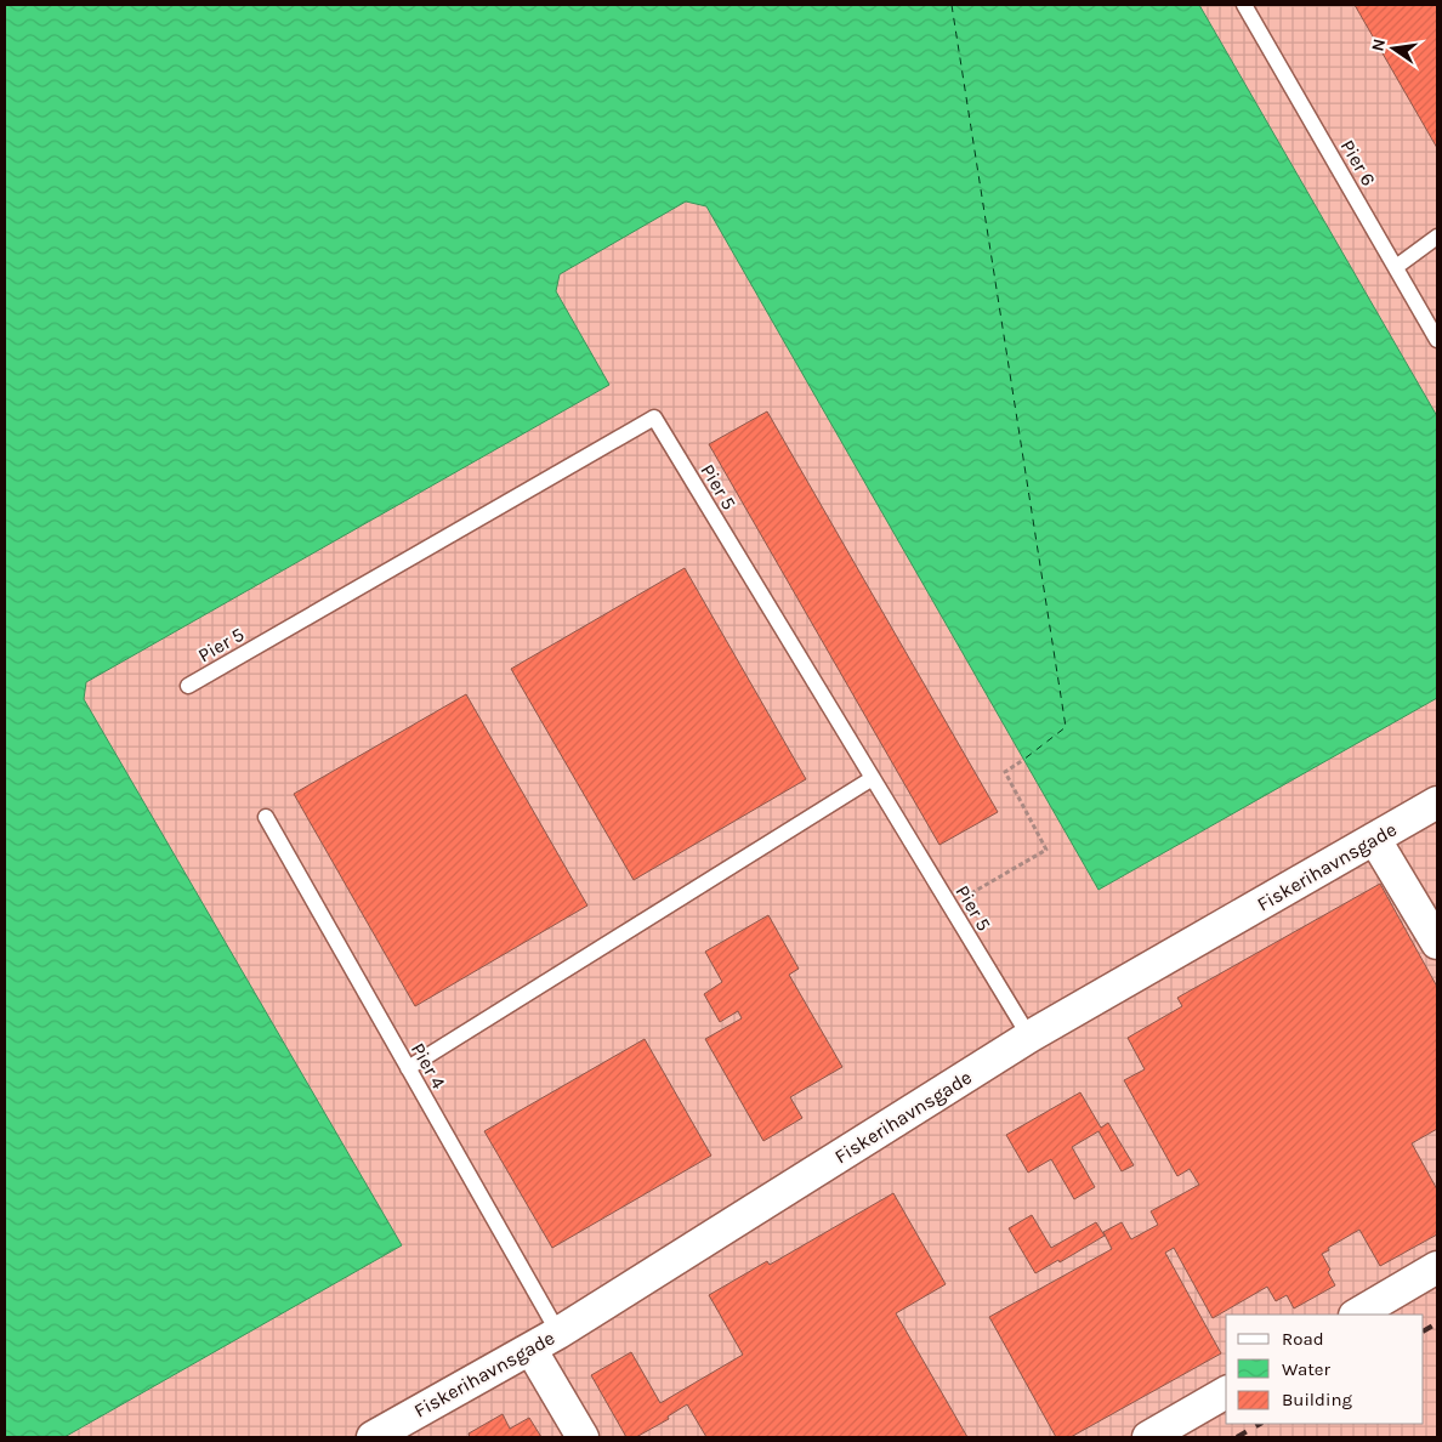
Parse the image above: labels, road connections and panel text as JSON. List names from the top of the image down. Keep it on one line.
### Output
{"streets":{"street":["Fiskerihavnsgade"],"lane":["Pier 6","Pier 5","Pier 4"]},"crossings":[["Pier 5","Fiskerihavnsgade"],["Fiskerihavnsgade","Pier 4"]],"legend":["Road","Water","Building"],"north":"left"}
